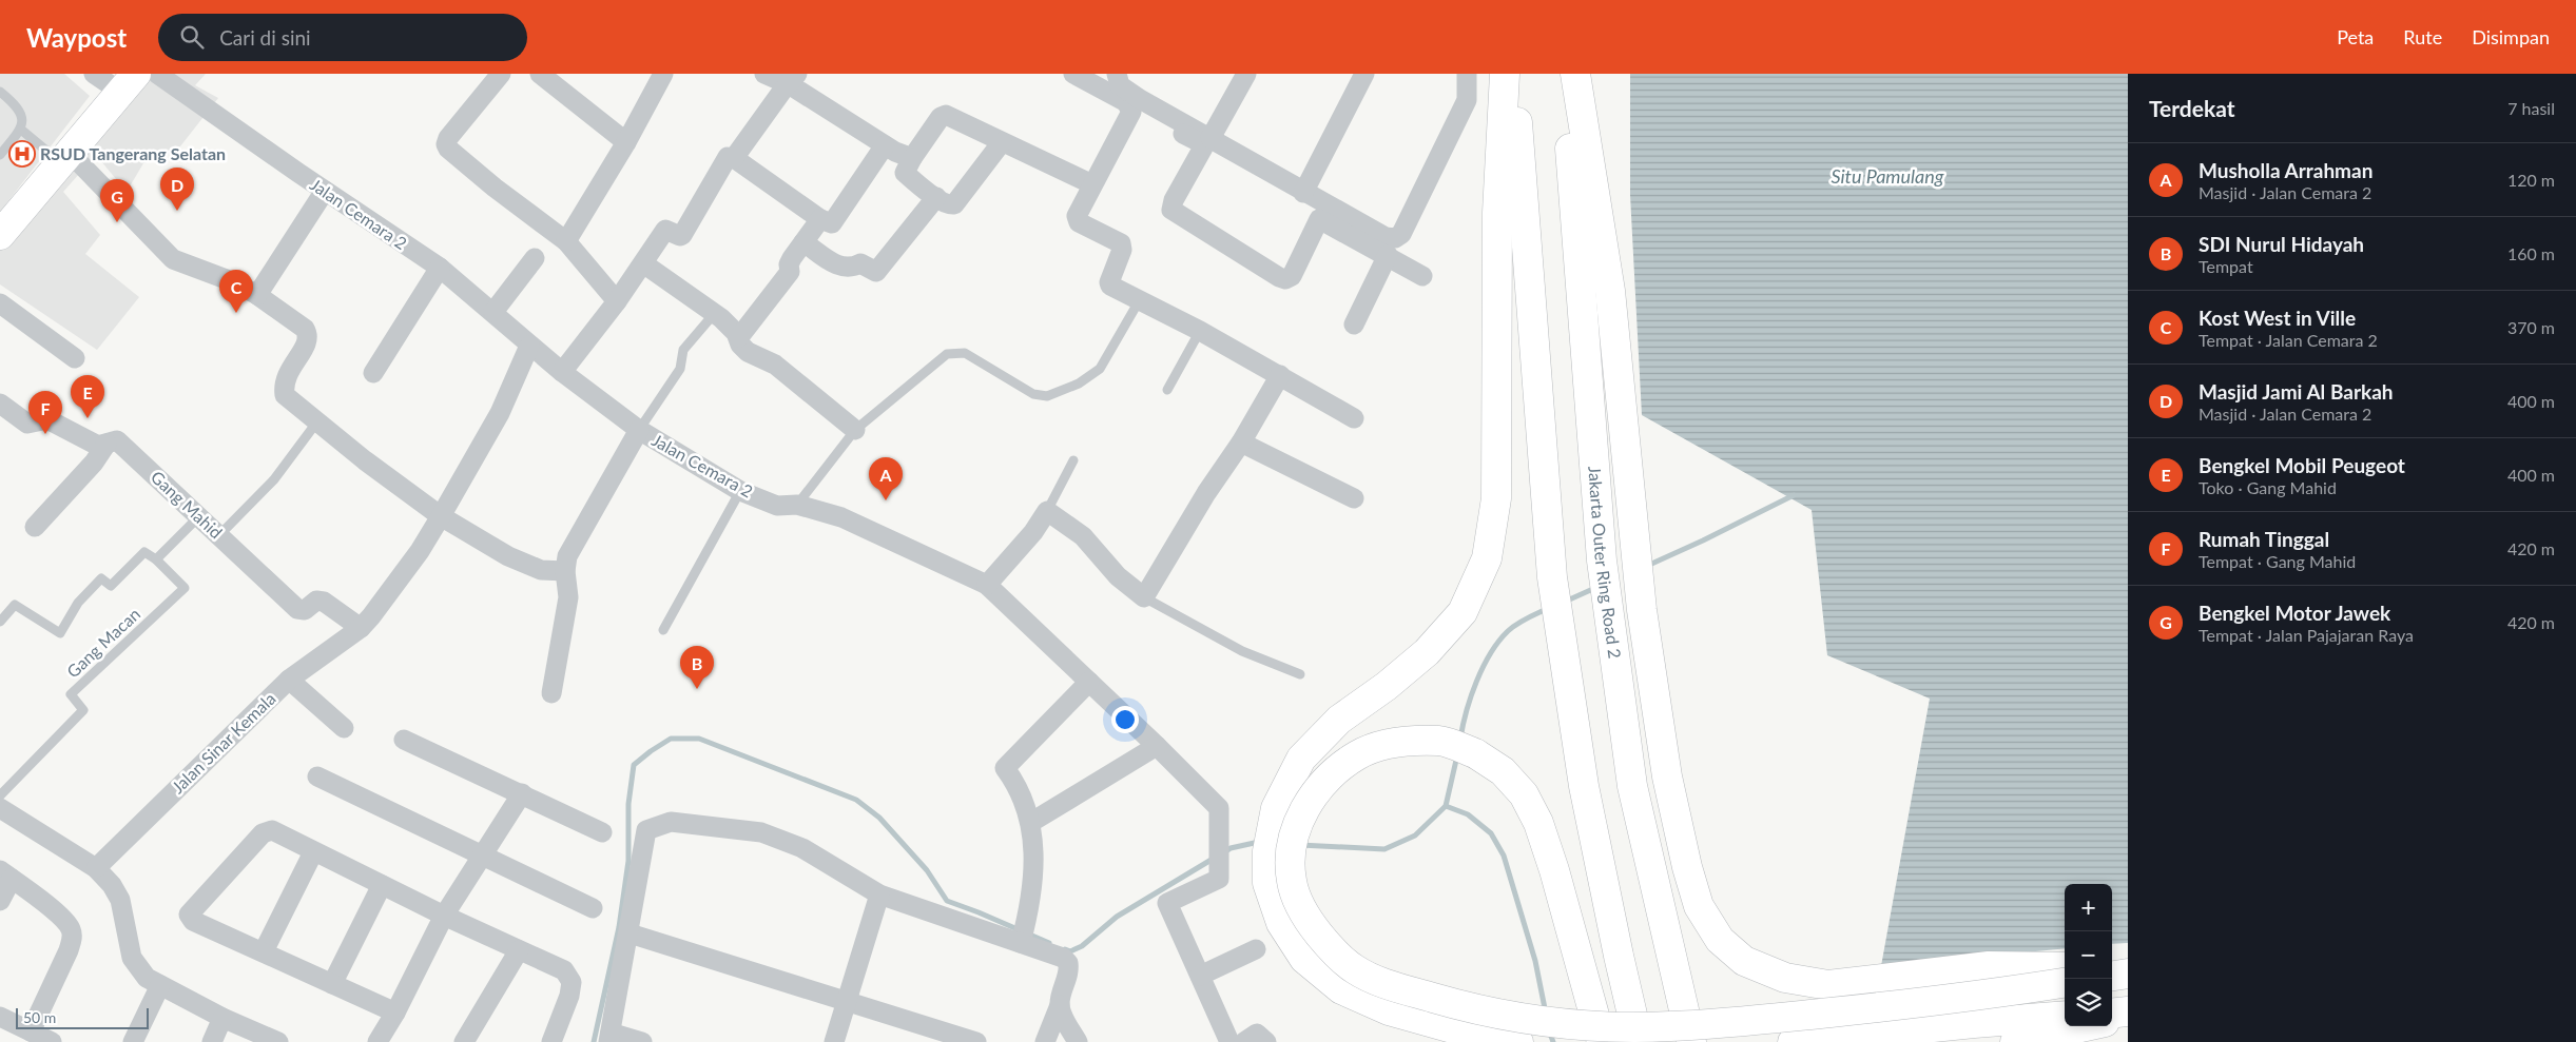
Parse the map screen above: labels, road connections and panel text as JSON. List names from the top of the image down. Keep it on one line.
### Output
{"streets":{"main road":["Jakarta Outer Ring Road 2"],"street":["Jalan Cemara 2","Gang Mahid","Jalan Sinar Kemala"],"lane":["Gang Macan"]},"crossings":[["Jalan Cemara 2","Jalan Sinar Kemala"],["Gang Mahid","Jalan Sinar Kemala"]],"water":["Situ Pamulang"],"places":{"hospital":["RSUD Tangerang Selatan"]},"scale_bar":"50 m","page":{"header":"Waypost","search":"Cari di sini","nav":["Peta","Rute","Disimpan"],"heading":["Terdekat","7 hasil"],"list":[{"mark":"A","name":"Musholla Arrahman","note":"Masjid · Jalan Cemara 2","value":"120 m"},{"mark":"B","name":"SDI Nurul Hidayah","note":"Tempat","value":"160 m"},{"mark":"C","name":"Kost West in Ville","note":"Tempat · Jalan Cemara 2","value":"370 m"},{"mark":"D","name":"Masjid Jami Al Barkah","note":"Masjid · Jalan Cemara 2","value":"400 m"},{"mark":"E","name":"Bengkel Mobil Peugeot","note":"Toko · Gang Mahid","value":"400 m"},{"mark":"F","name":"Rumah Tinggal","note":"Tempat · Gang Mahid","value":"420 m"},{"mark":"G","name":"Bengkel Motor Jawek","note":"Tempat · Jalan Pajajaran Raya","value":"420 m"}],"pins":["D","G","C","E","F","A","B"],"map_buttons":["+","−"],"scale":"50 m"}}
